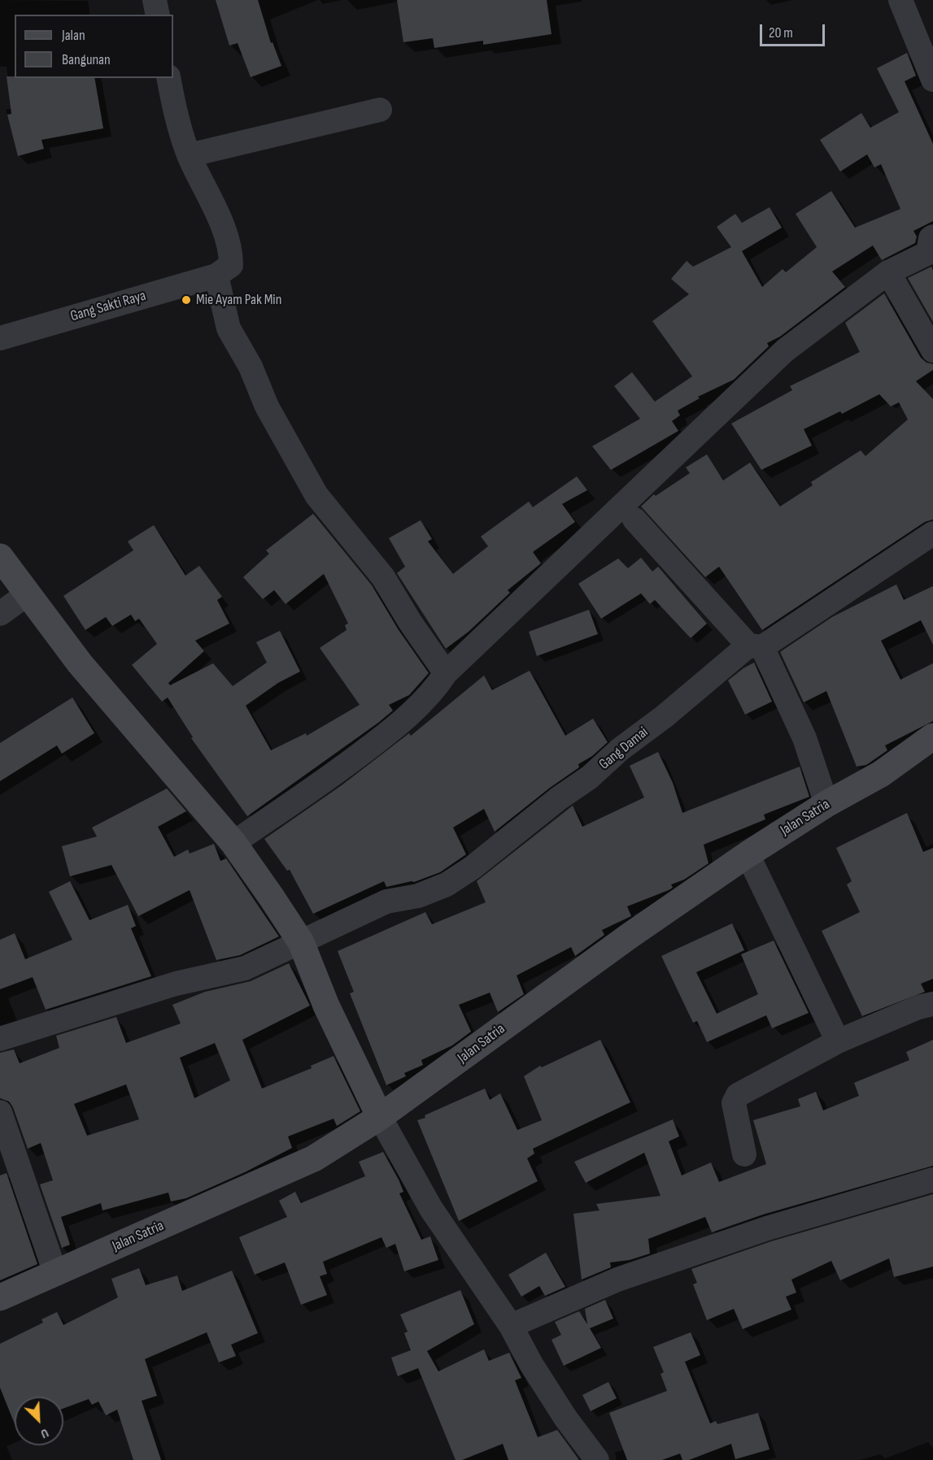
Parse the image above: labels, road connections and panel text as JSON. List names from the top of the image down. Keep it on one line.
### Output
{"streets":{"street":["Gang Sakti Raya","Gang Damai","Jalan Satria"]},"places":["Mie Ayam Pak Min"],"legend":["Jalan","Bangunan"],"scale_bar":"20 m","north":"bottom right"}
